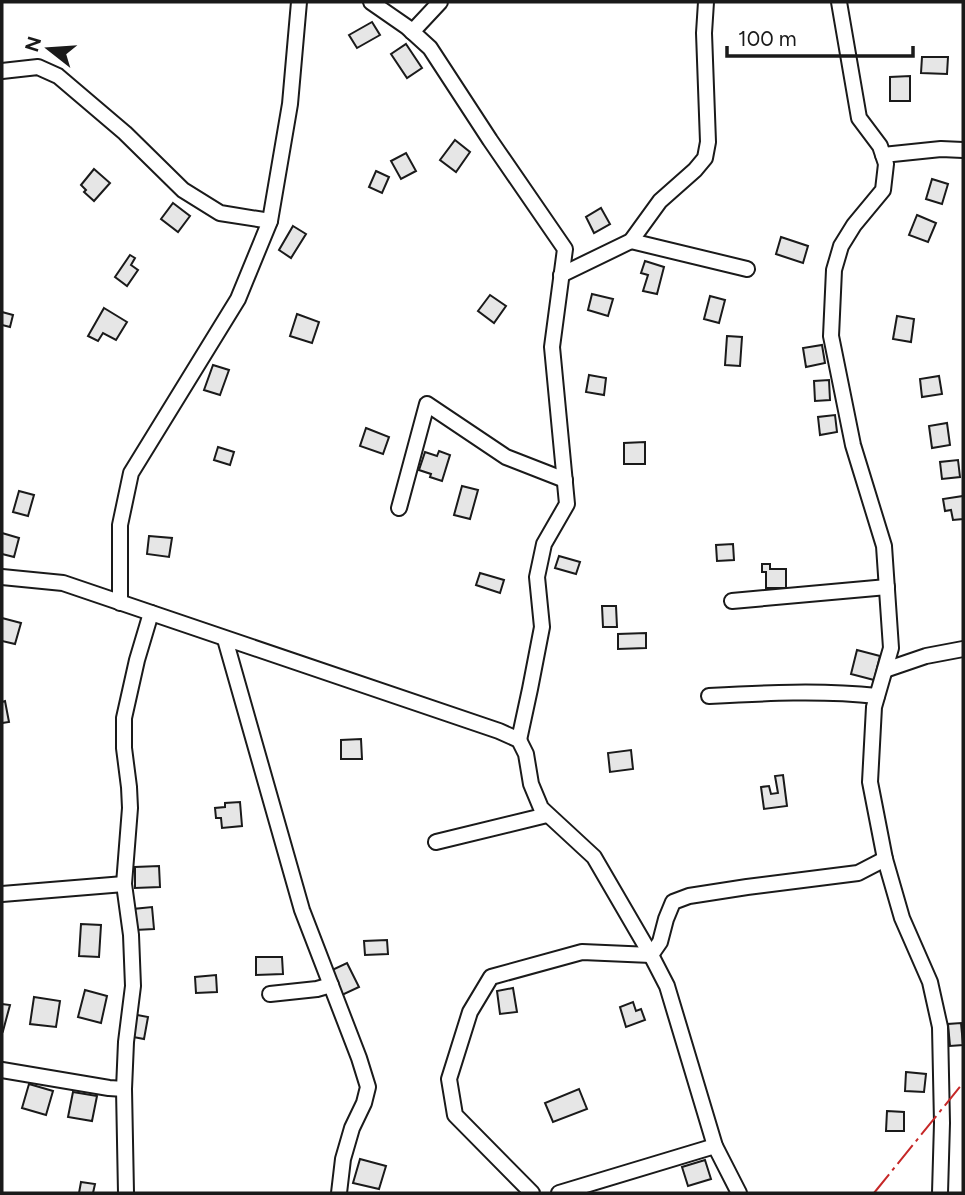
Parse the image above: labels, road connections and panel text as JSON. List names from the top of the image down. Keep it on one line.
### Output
{"scale_bar":"100 m","north":"left"}
